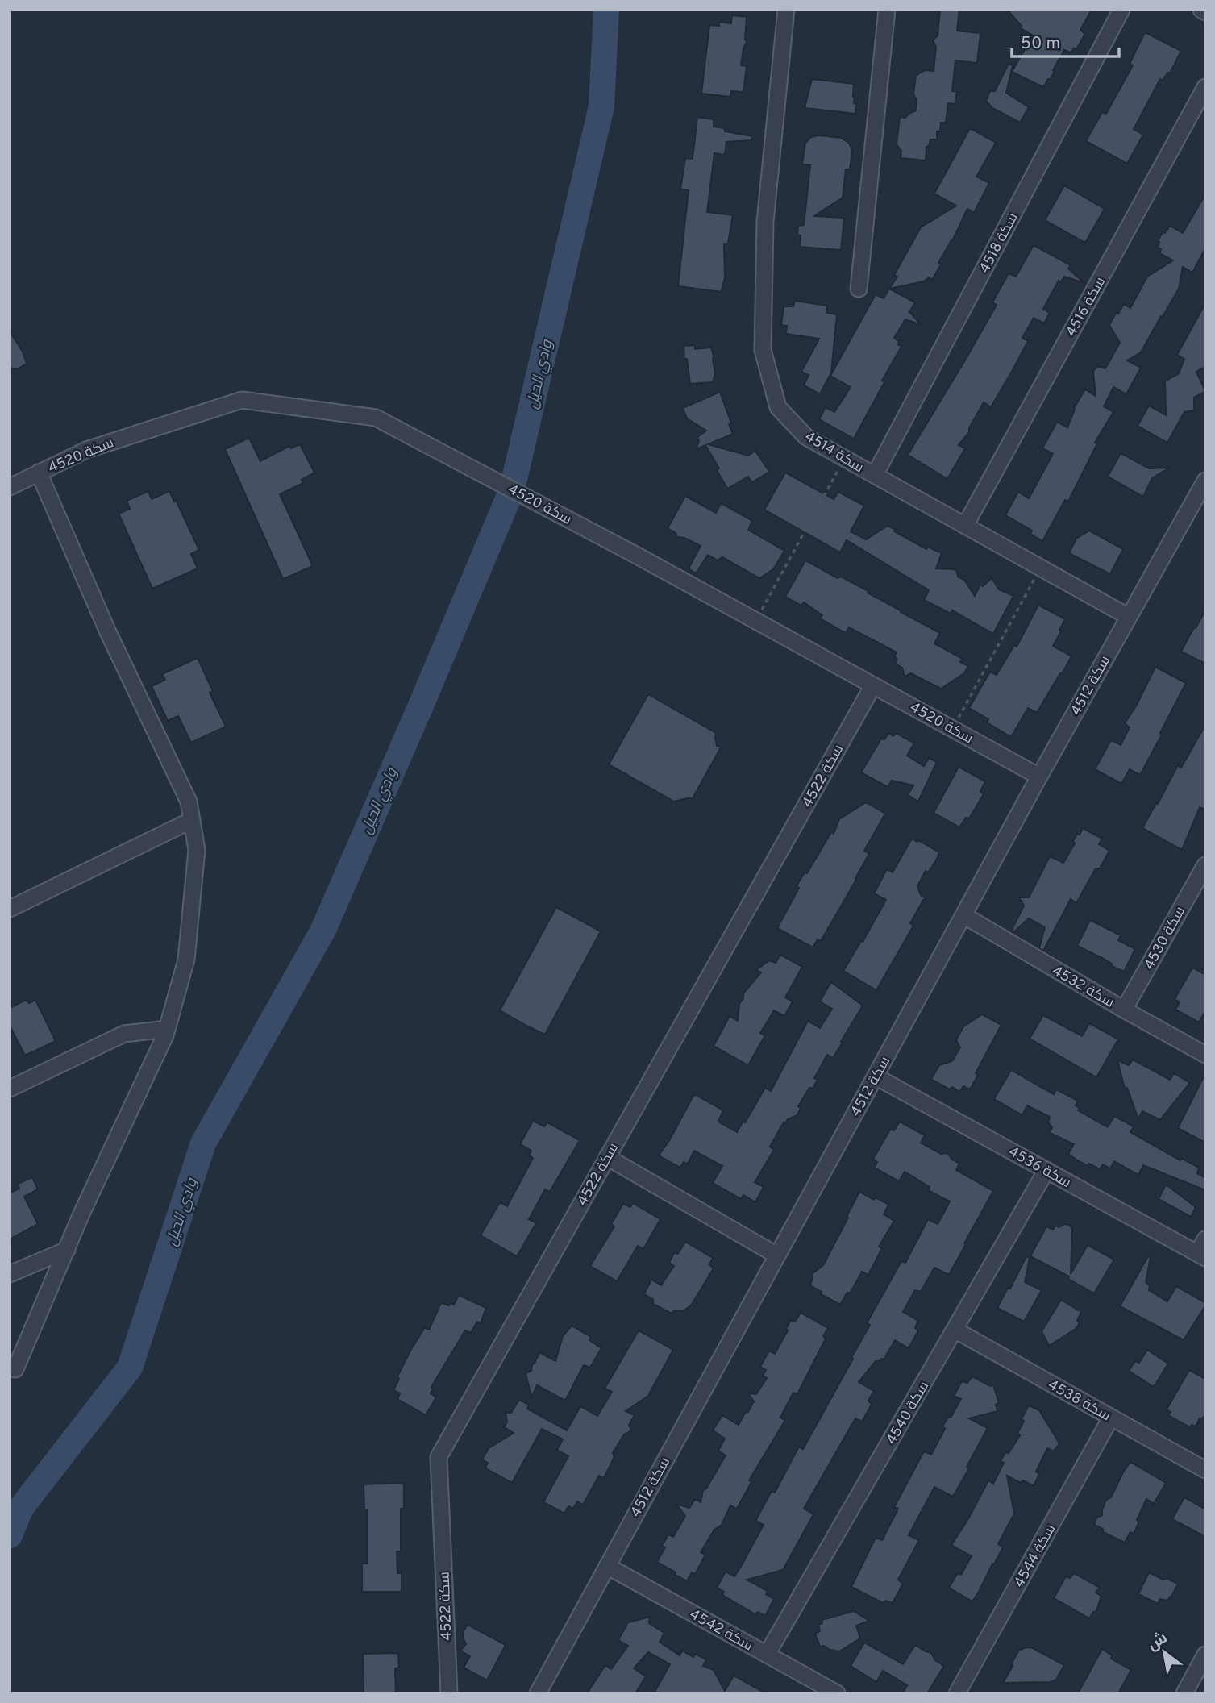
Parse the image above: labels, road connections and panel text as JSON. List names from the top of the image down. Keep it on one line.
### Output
{"streets":{"street":["سكة 4518","سكة 4516","سكة 4514","سكة 4520","سكة 4512","سكة 4522","سكة 4530","سكة 4532","سكة 4536","سكة 4538","سكة 4540","سكة 4544","سكة 4542"]},"crossings":[["سكة 4518","سكة 4514"],["سكة 4516","سكة 4514"],["سكة 4514","سكة 4512"],["سكة 4520","سكة 4512"],["سكة 4520","سكة 4522"],["سكة 4512","سكة 4532"],["سكة 4512","سكة 4536"],["سكة 4512","سكة 4542"],["سكة 4530","سكة 4532"],["سكة 4536","سكة 4540"],["سكة 4538","سكة 4540"],["سكة 4538","سكة 4544"],["سكة 4540","سكة 4542"]],"water":["وادي الحيل"],"scale_bar":"50 m","north":"top left"}
